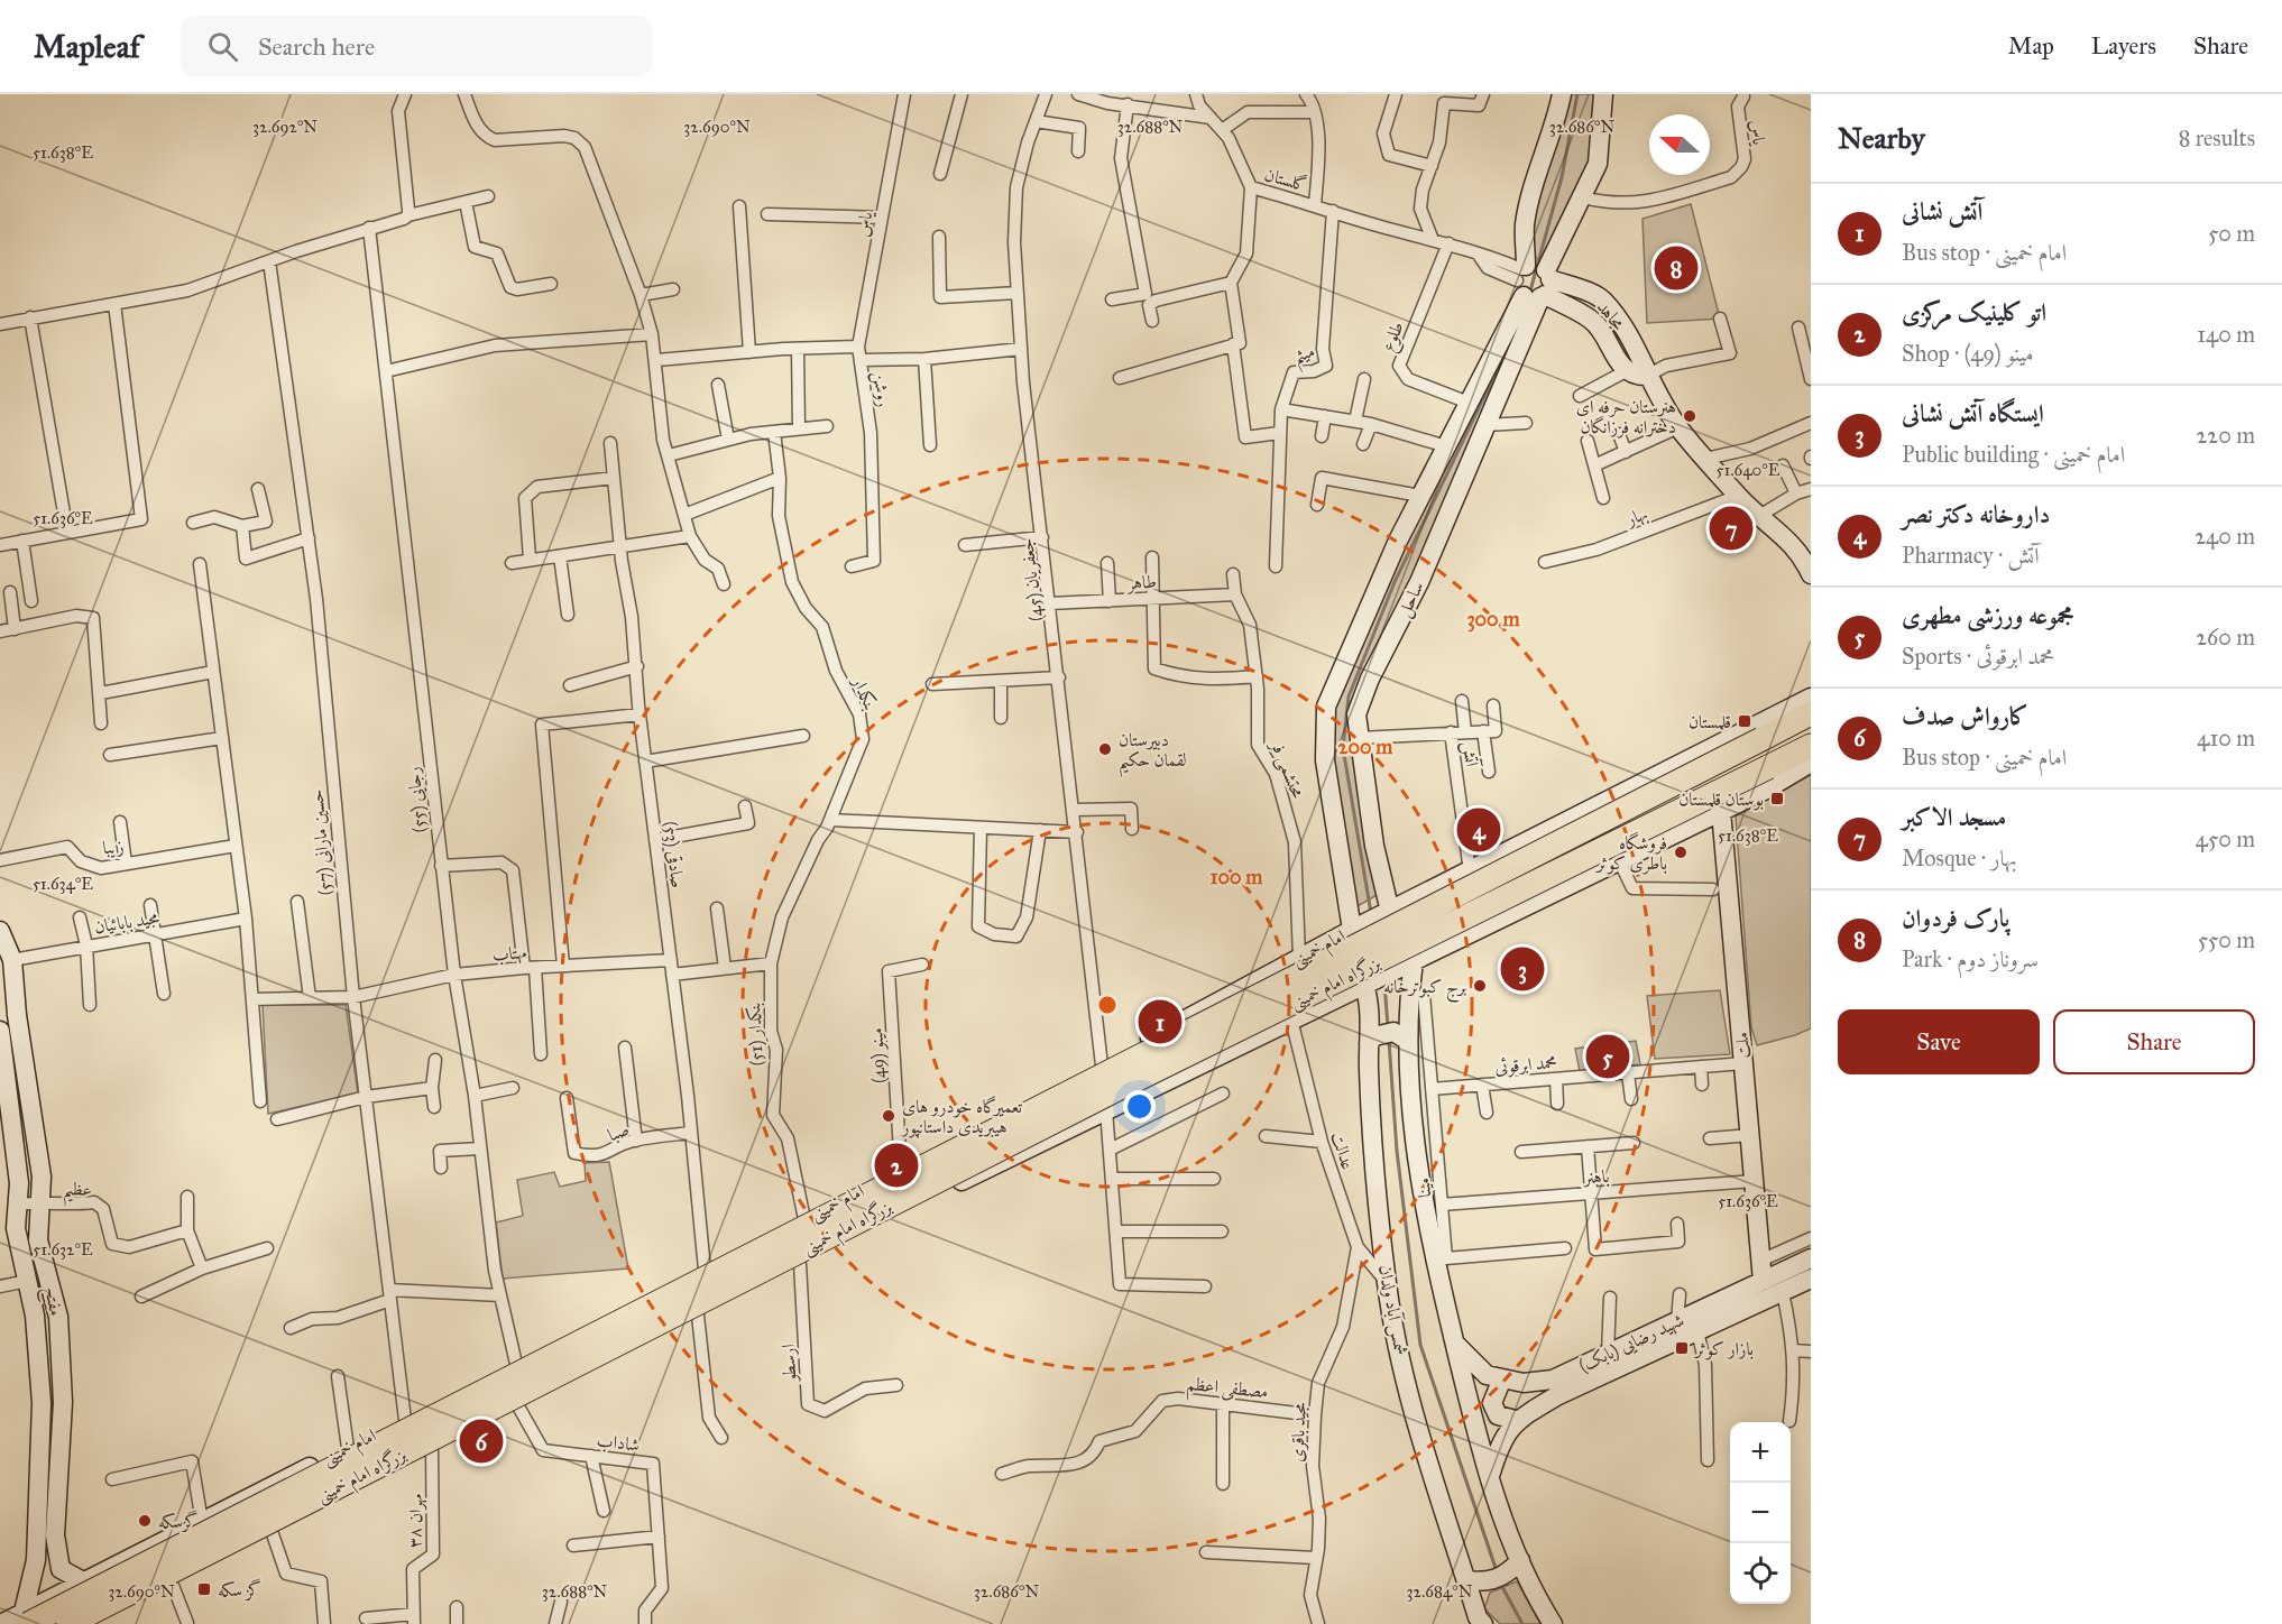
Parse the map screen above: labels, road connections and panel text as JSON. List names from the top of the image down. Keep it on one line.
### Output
{"streets":{"highway":["بزرگراه امام خمینی"],"main road":["مجاهد","ساحل","امام خمینی","ملت","مفتح","شمس آباد ولدان","شهید رضایی (بابک)"],"street":["یاس","گلستان","طلوع","میثم","روشن","بهار","جعفریان (45)","طاهر","بنکدار","آتش","محتشمی فر","رجایی (55)","حسین مارانی (57)","زیبا","صادقی (53)","مجید بابائیان","مهتاب","بنکدار (51)","مینو (49)","محمد ابرقوئی","صبا","عدالت","باهنر","مینا","عظیم","ارسطو","مصطفی اعظم","مجید باقری","شاداب","مهران ۳۸"]},"crossings":[["یاس","روشن"],["یاس","ساحل"],["گلستان","مجاهد"],["گلستان","طلوع"],["گلستان","میثم"],["گلستان","ساحل"],["مجاهد","بهار"],["مجاهد","ساحل"],["طلوع","ساحل"],["روشن","جعفریان (45)"],["جعفریان (45)","طاهر"],["جعفریان (45)","امام خمینی"],["طاهر","محتشمی فر"],["ساحل","آتش"],["ساحل","امام خمینی"],["بنکدار","بنکدار (51)"],["آتش","امام خمینی"],["محتشمی فر","امام خمینی"],["رجایی (55)","امام خمینی"],["رجایی (55)","مهتاب"],["حسین مارانی (57)","امام خمینی"],["حسین مارانی (57)","مهتاب"],["صادقی (53)","امام خمینی"],["صادقی (53)","مهتاب"],["صادقی (53)","صبا"],["مجید بابائیان","مفتح"],["امام خمینی","بزرگراه امام خمینی"],["امام خمینی","بنکدار (51)"],["امام خمینی","ملت"],["امام خمینی","مینو (49)"],["امام خمینی","عدالت"],["امام خمینی","مفتح"],["امام خمینی","شمس آباد ولدان"],["امام خمینی","ارسطو"],["امام خمینی","شاداب"],["امام خمینی","مهران ۳۸"],["بزرگراه امام خمینی","مفتح"],["ملت","محمد ابرقوئی"],["ملت","باهنر"],["ملت","شهید رضایی (بابک)"],["محمد ابرقوئی","مینا"],["عدالت","شمس آباد ولدان"],["عدالت","مجید باقری"],["باهنر","مینا"],["عظیم","مفتح"],["مصطفی اعظم","مجید باقری"]],"places":{"other":["هنرستان حرفه ای دخترانه فرزانگان","دبیرستان لقمان حکیم","فروشگاه باطری کوثر","برج کبوترخانه","تعمیرگاه خودرو های هیبریدی داستانپور","گزسکه"],"transit":["قلمستان","بوستان قلمستان","بازار کوثر","گز سکه"]},"north":"left","page":{"header":"Mapleaf","search":"Search here","nav":["Map","Layers","Share"],"heading":["Nearby","8 results"],"list":[{"mark":"1","name":"آتش نشانی","note":"Bus stop · امام خمینی","value":"50 m"},{"mark":"2","name":"اتو کلینیک مرکزی","note":"Shop · مینو (49)","value":"140 m"},{"mark":"3","name":"ایستگاه آتش نشانی","note":"Public building · امام خمینی","value":"220 m"},{"mark":"4","name":"داروخانه دکتر نصر","note":"Pharmacy · آتش","value":"240 m"},{"mark":"5","name":"مجموعه ورزشی مطهری","note":"Sports · محمد ابرقوئی","value":"260 m"},{"mark":"6","name":"کارواش صدف","note":"Bus stop · امام خمینی","value":"410 m"},{"mark":"7","name":"مسجد الاکبر","note":"Mosque · بهار","value":"450 m"},{"mark":"8","name":"پارک فردوان","note":"Park · سروناز دوم","value":"550 m"}],"pins":["8","7","4","3","1","5","2","6"],"buttons":["Save","Share"],"map_buttons":["+","−"]},"coordinates":["32.692°N","32.690°N","32.688°N","32.686°N","51.638°E","51.640°E","51.636°E","51.634°E","51.632°E","32.684°N"],"rings":["300 m","200 m","100 m"]}
